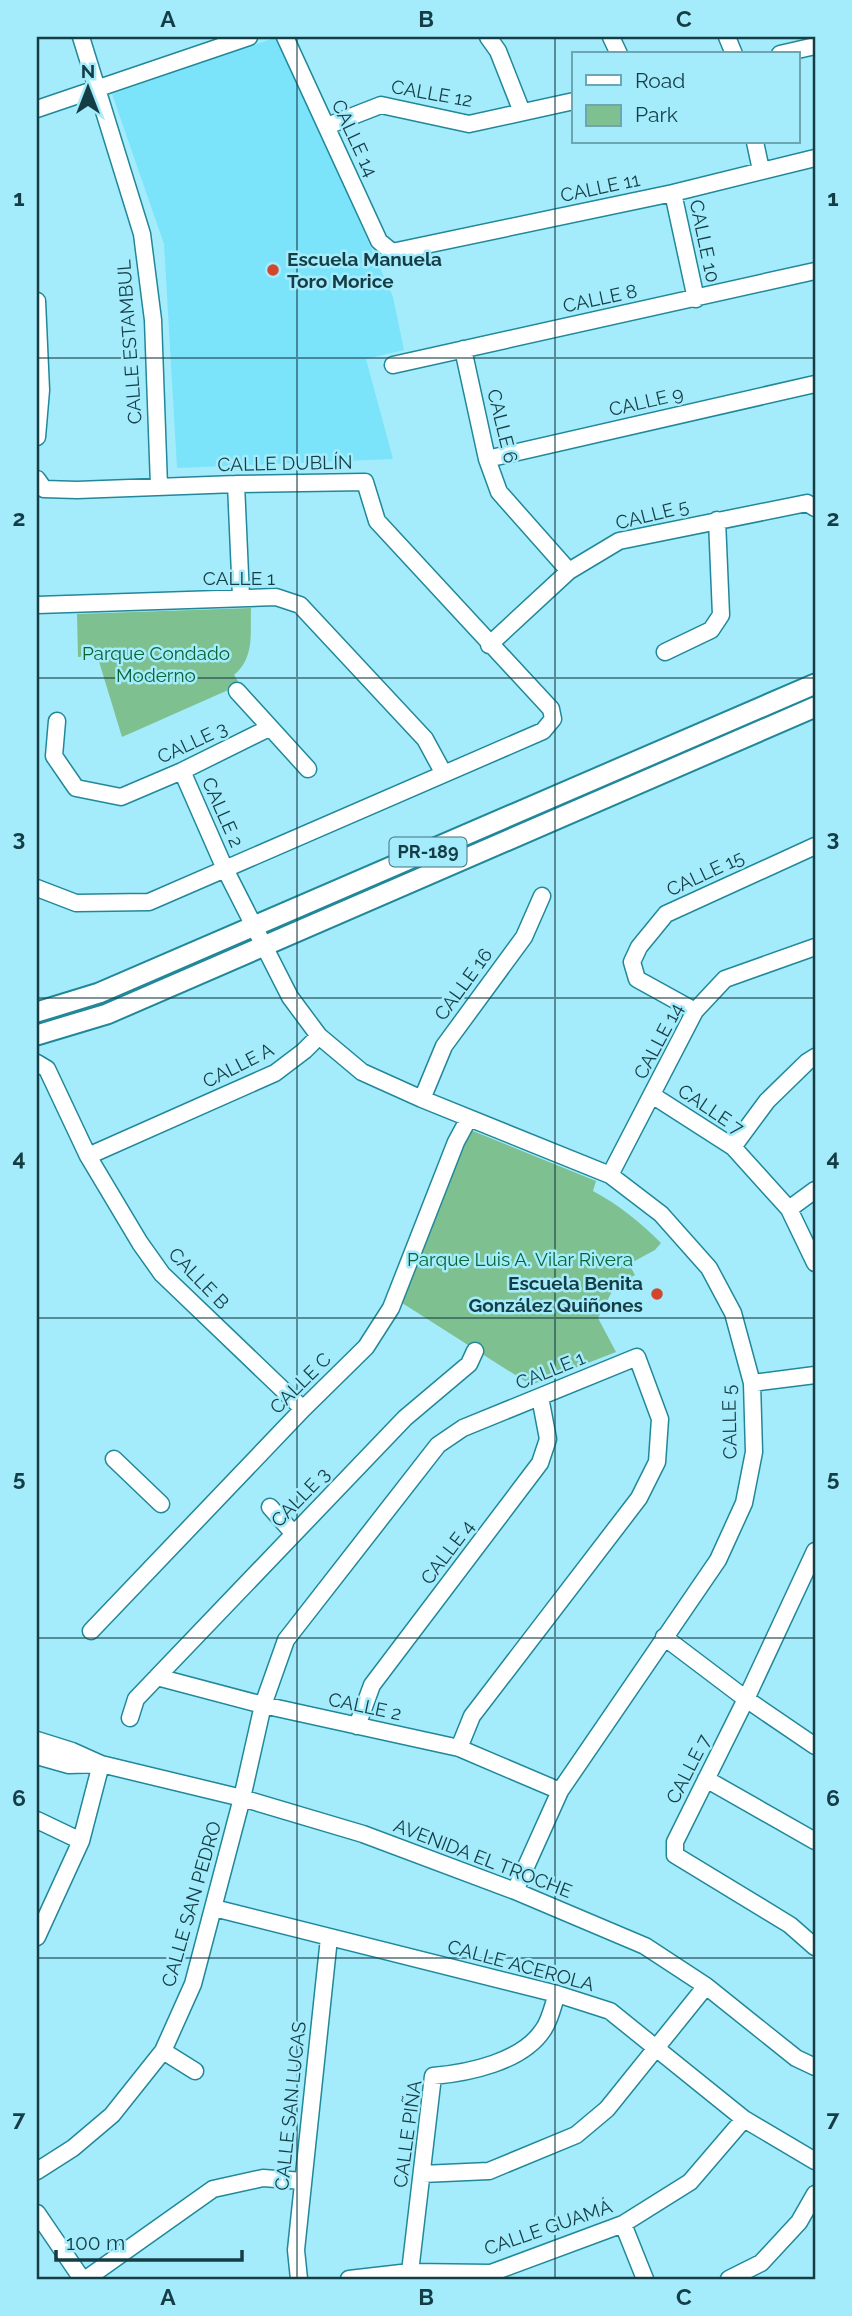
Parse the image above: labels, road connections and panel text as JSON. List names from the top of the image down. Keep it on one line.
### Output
{"streets":{"main road":["PR-189"],"street":["CALLE 12","CALLE 14","CALLE 11","CALLE 10","CALLE 8","CALLE ESTAMBUL","CALLE 9","CALLE 6","CALLE DUBLÍN","CALLE 5","CALLE 1","CALLE 3","CALLE 2","CALLE 15","CALLE 16","CALLE A","CALLE 7","CALLE B","CALLE C","CALLE 4","AVENIDA EL TROCHE","CALLE SAN PEDRO","CALLE ACEROLA","CALLE SAN LUCAS","CALLE PIÑA","CALLE GUAMÁ"]},"crossings":[["CALLE 12","CALLE 14"],["CALLE 14","CALLE 11"],["CALLE 14","CALLE 5"],["CALLE 14","CALLE 15"],["CALLE 14","CALLE 7"],["CALLE 11","CALLE 10"],["CALLE 10","CALLE 8"],["CALLE 8","CALLE 6"],["CALLE ESTAMBUL","CALLE DUBLÍN"],["CALLE 9","CALLE 6"],["CALLE 6","CALLE 5"],["CALLE DUBLÍN","CALLE 5"],["CALLE DUBLÍN","CALLE 1"],["CALLE 5","CALLE 2"],["CALLE 5","CALLE C"],["CALLE 5","AVENIDA EL TROCHE"],["CALLE 1","CALLE 2"],["CALLE 1","CALLE 4"],["CALLE 1","AVENIDA EL TROCHE"],["CALLE 1","CALLE SAN PEDRO"],["CALLE 3","CALLE 2"],["CALLE 2","CALLE 4"],["CALLE A","CALLE B"],["CALLE B","CALLE C"],["AVENIDA EL TROCHE","CALLE SAN PEDRO"],["CALLE SAN PEDRO","CALLE ACEROLA"],["CALLE ACEROLA","CALLE SAN LUCAS"],["CALLE ACEROLA","CALLE PIÑA"],["CALLE ACEROLA","CALLE GUAMÁ"],["CALLE PIÑA","CALLE GUAMÁ"]],"parks":["Parque Condado Moderno","Parque Luis A. Vilar Rivera"],"places":["Escuela Manuela Toro Morice","Escuela Benita González Quiñones"],"legend":["Road","Park"],"scale_bar":"100 m","north":"top","grid":{"columns":["A","B","C"],"rows":["1","2","3","4","5","6","7"]}}
